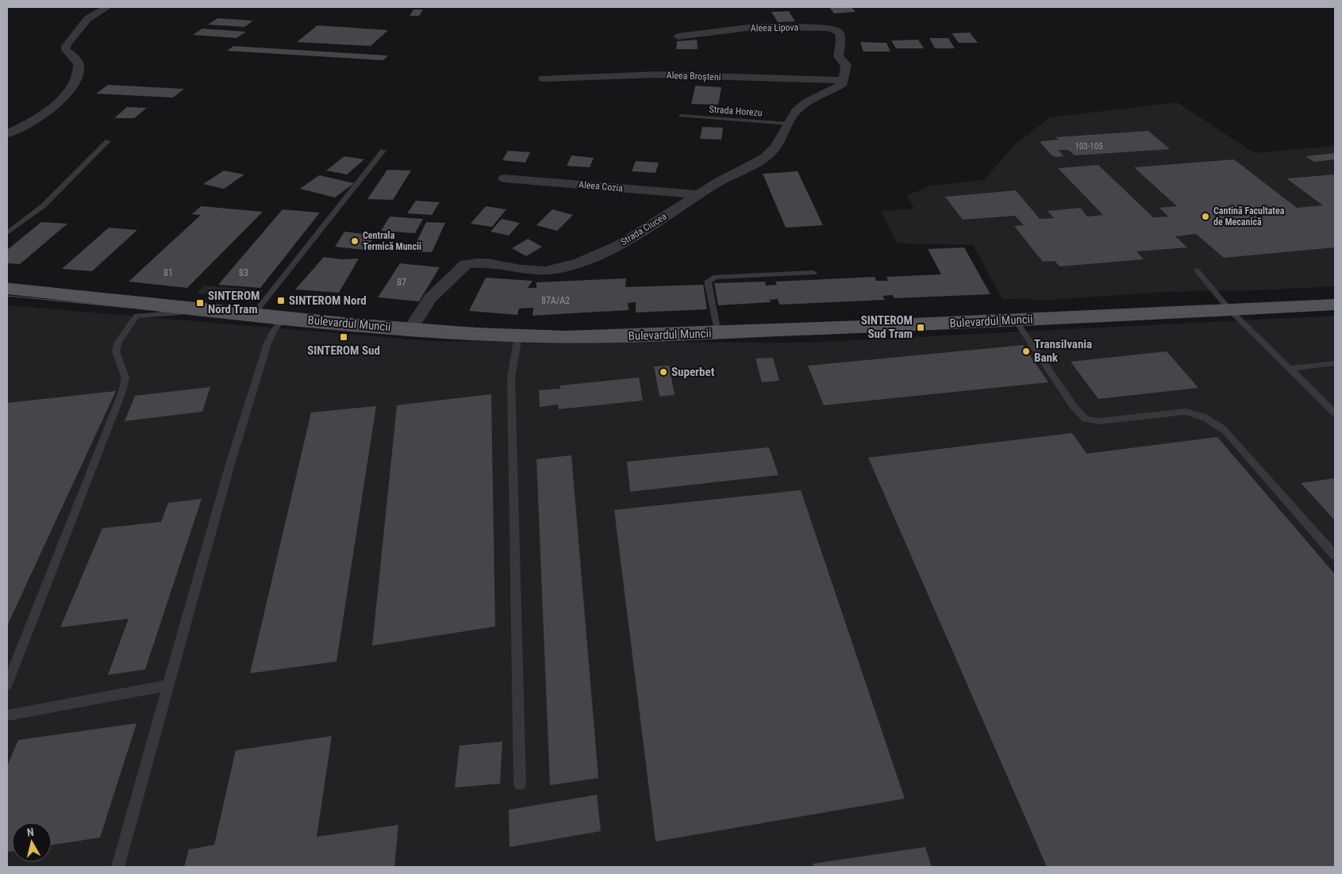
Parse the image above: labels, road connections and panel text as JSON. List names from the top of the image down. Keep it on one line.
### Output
{"streets":{"main road":["Bulevardul Muncii"],"street":["Aleea Lipova","Aleea Broșteni","Aleea Cozia","Strada Ciucea"],"lane":["Strada Horezu"]},"crossings":[["Aleea Lipova","Aleea Broșteni"],["Aleea Lipova","Strada Ciucea"],["Aleea Broșteni","Strada Ciucea"],["Strada Horezu","Strada Ciucea"],["Aleea Cozia","Strada Ciucea"],["Strada Ciucea","Bulevardul Muncii"]],"places":{"other":["Cantină Facultatea de Mecanică","Centrala Termică Muncii","Transilvania Bank","Superbet"],"transit":["SINTEROM Nord","SINTEROM Nord Tram","SINTEROM Sud Tram","SINTEROM Sud"]},"house_numbers":["103-105","81","83","87","87A/A2"],"north":"top"}
